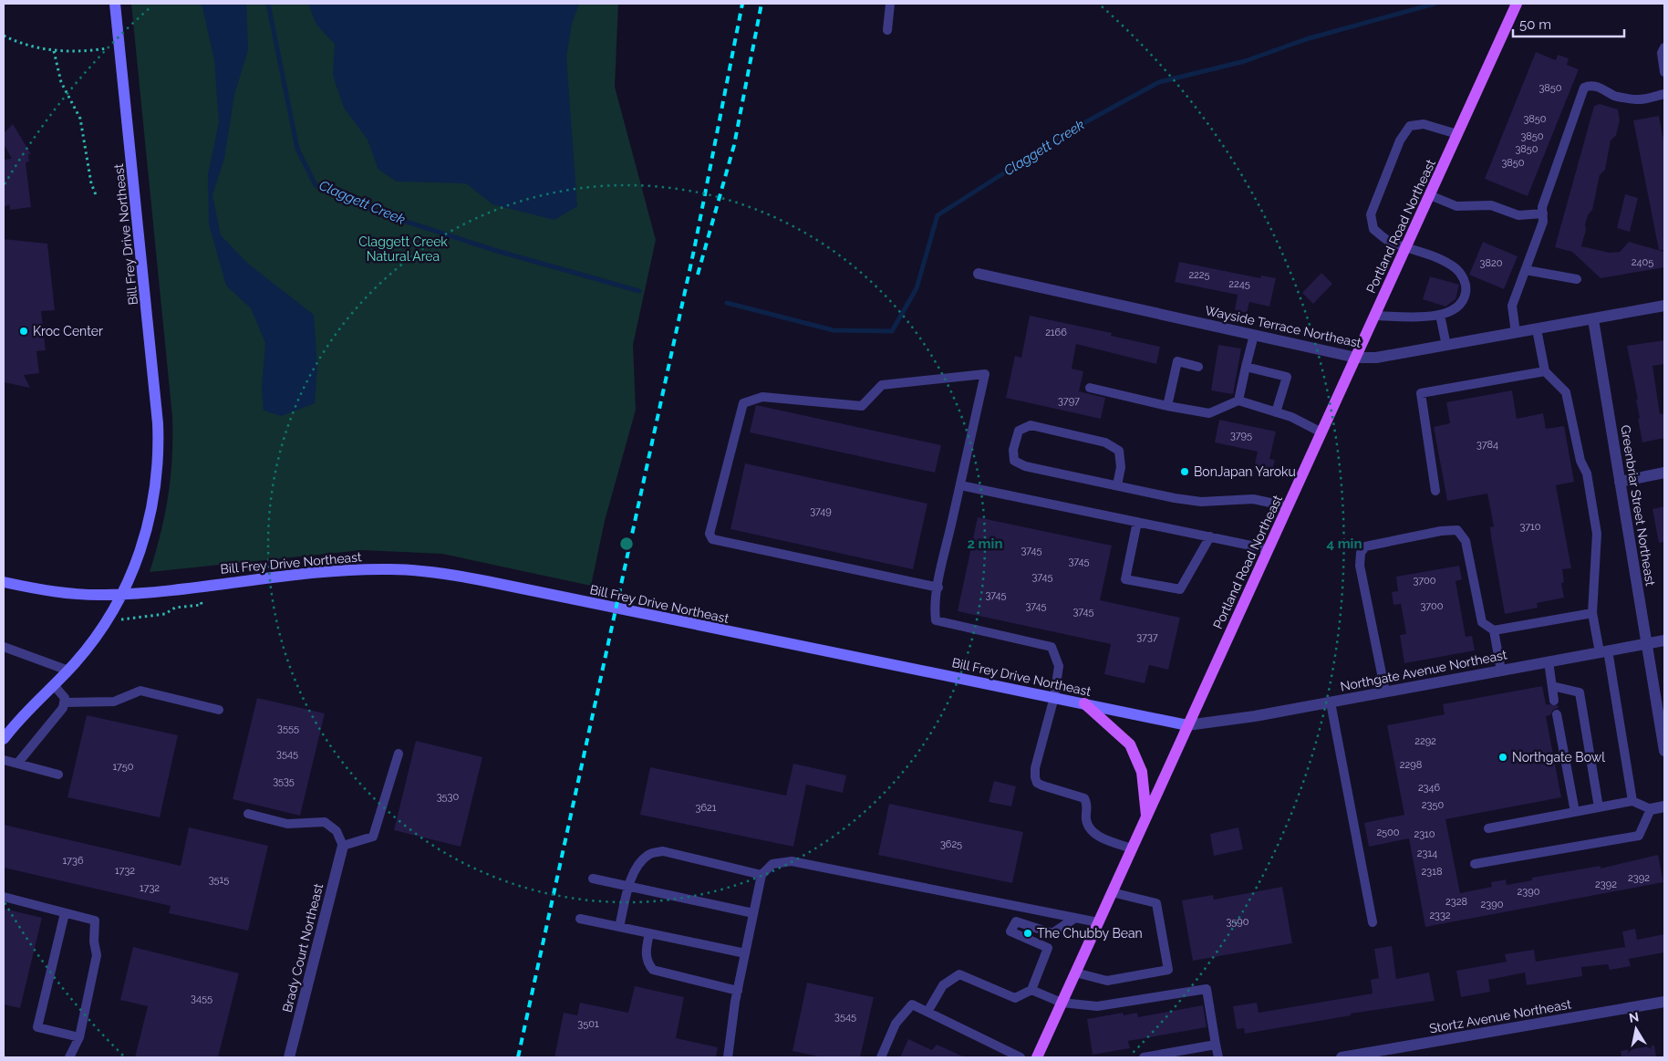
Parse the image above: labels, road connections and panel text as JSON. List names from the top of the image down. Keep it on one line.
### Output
{"streets":{"main road":["Portland Road Northeast"],"street":["Bill Frey Drive Northeast","Wayside Terrace Northeast","Greenbriar Street Northeast","Northgate Avenue Northeast","Brady Court Northeast","Stortz Avenue Northeast"]},"crossings":[["Portland Road Northeast","Bill Frey Drive Northeast"],["Portland Road Northeast","Wayside Terrace Northeast"],["Portland Road Northeast","Northgate Avenue Northeast"],["Bill Frey Drive Northeast","Northgate Avenue Northeast"],["Wayside Terrace Northeast","Greenbriar Street Northeast"],["Greenbriar Street Northeast","Northgate Avenue Northeast"]],"water":["Claggett Creek"],"parks":["Claggett Creek Natural Area"],"places":["Kroc Center","BonJapan Yaroku","Northgate Bowl","The Chubby Bean"],"house_numbers":["3850","3850","3850","3850","3850","2405","3820","2225","2245","2166","3797","3795","3784","3749","3710","3745","3745","3745","3700","3745","3745","3700","3745","3737","3555","2292","3545","2298","1750","3535","2346","3530","2350","3621","2500","2310","3625","2314","1736","1732","2318","2392","3515","2392","1732","2390","2328","2390","2332","3590","3455","3545","3501"],"scale_bar":"50 m","north":"top","rings":["2 min","4 min"]}
